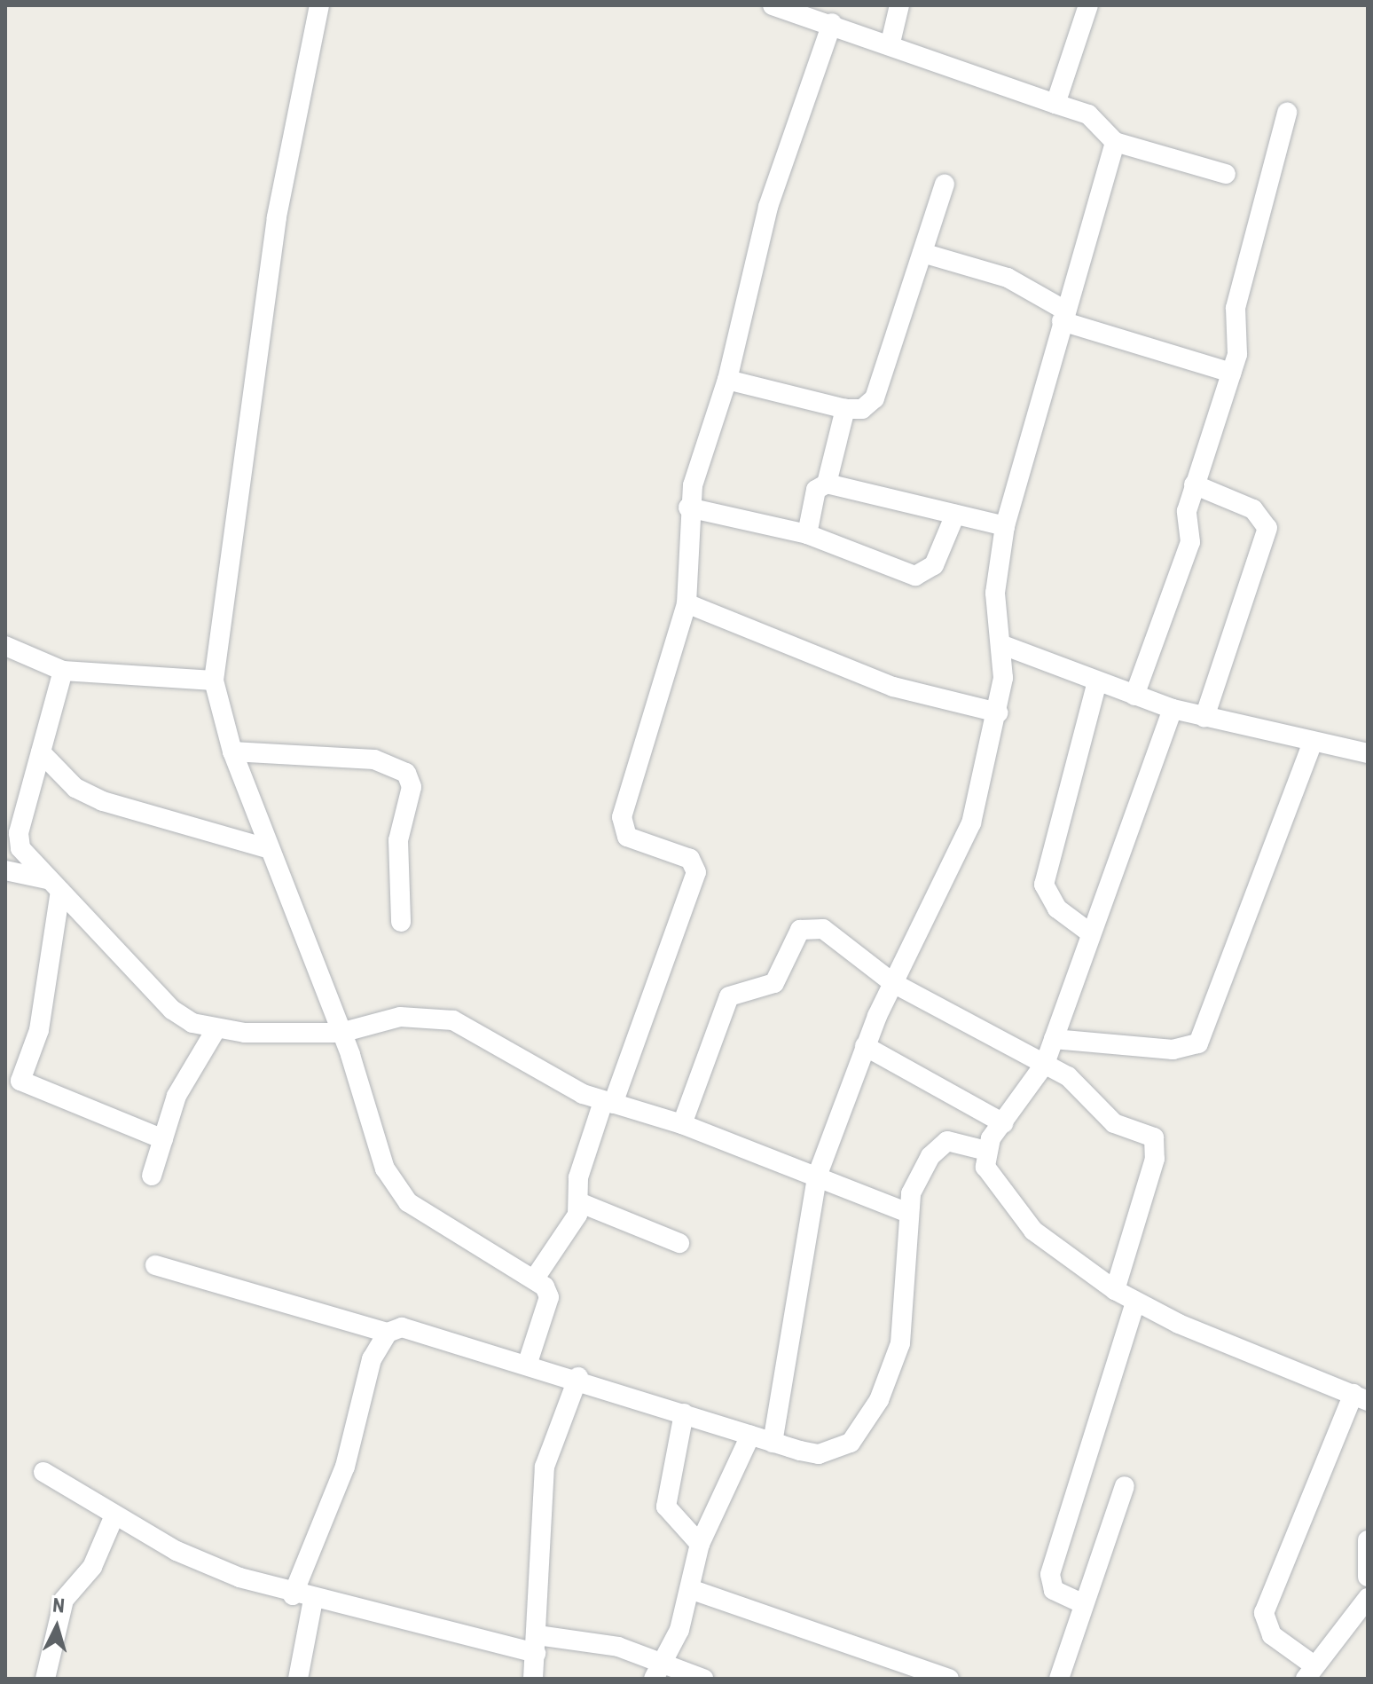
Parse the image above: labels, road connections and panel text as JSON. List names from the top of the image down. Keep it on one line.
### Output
{"north":"top"}
